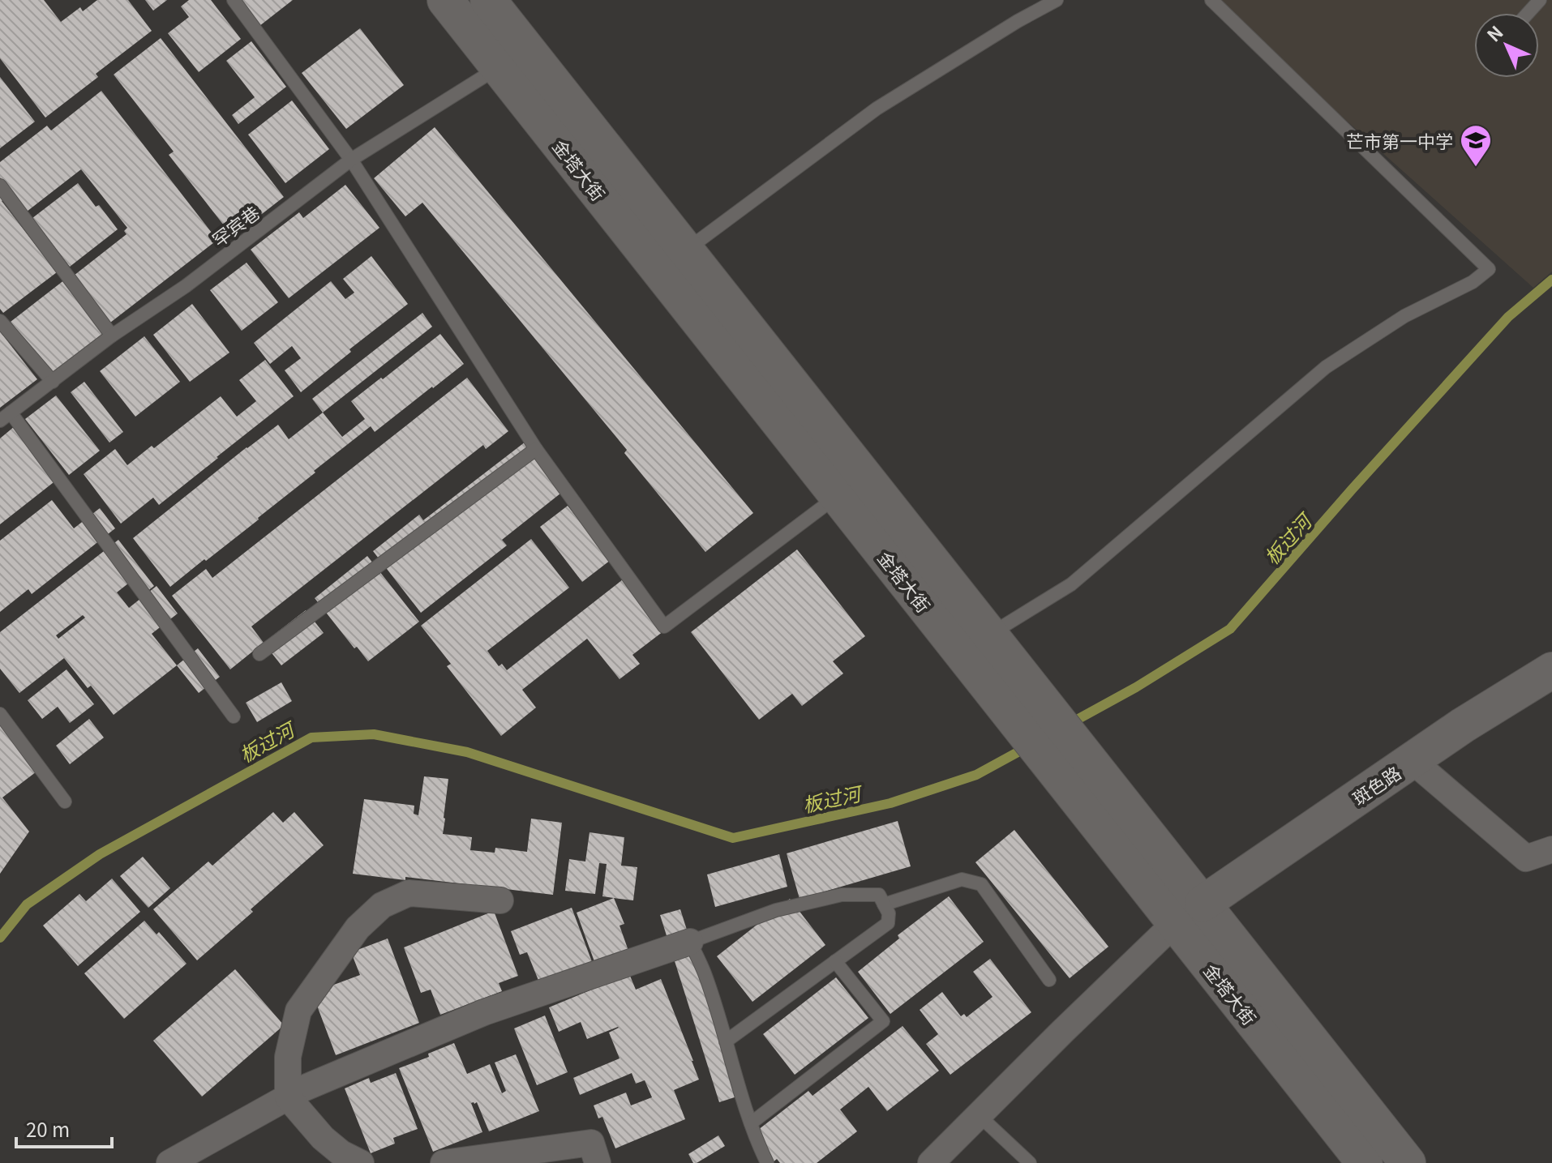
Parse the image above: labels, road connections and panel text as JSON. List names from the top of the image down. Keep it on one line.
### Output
{"streets":{"main road":["金塔大街","斑色路"],"lane":["罕宾巷"]},"crossings":[["金塔大街","罕宾巷"],["金塔大街","斑色路"]],"water":["板过河"],"places":{"school or university":["芒市第一中学"]},"scale_bar":"20 m","north":"top left"}
